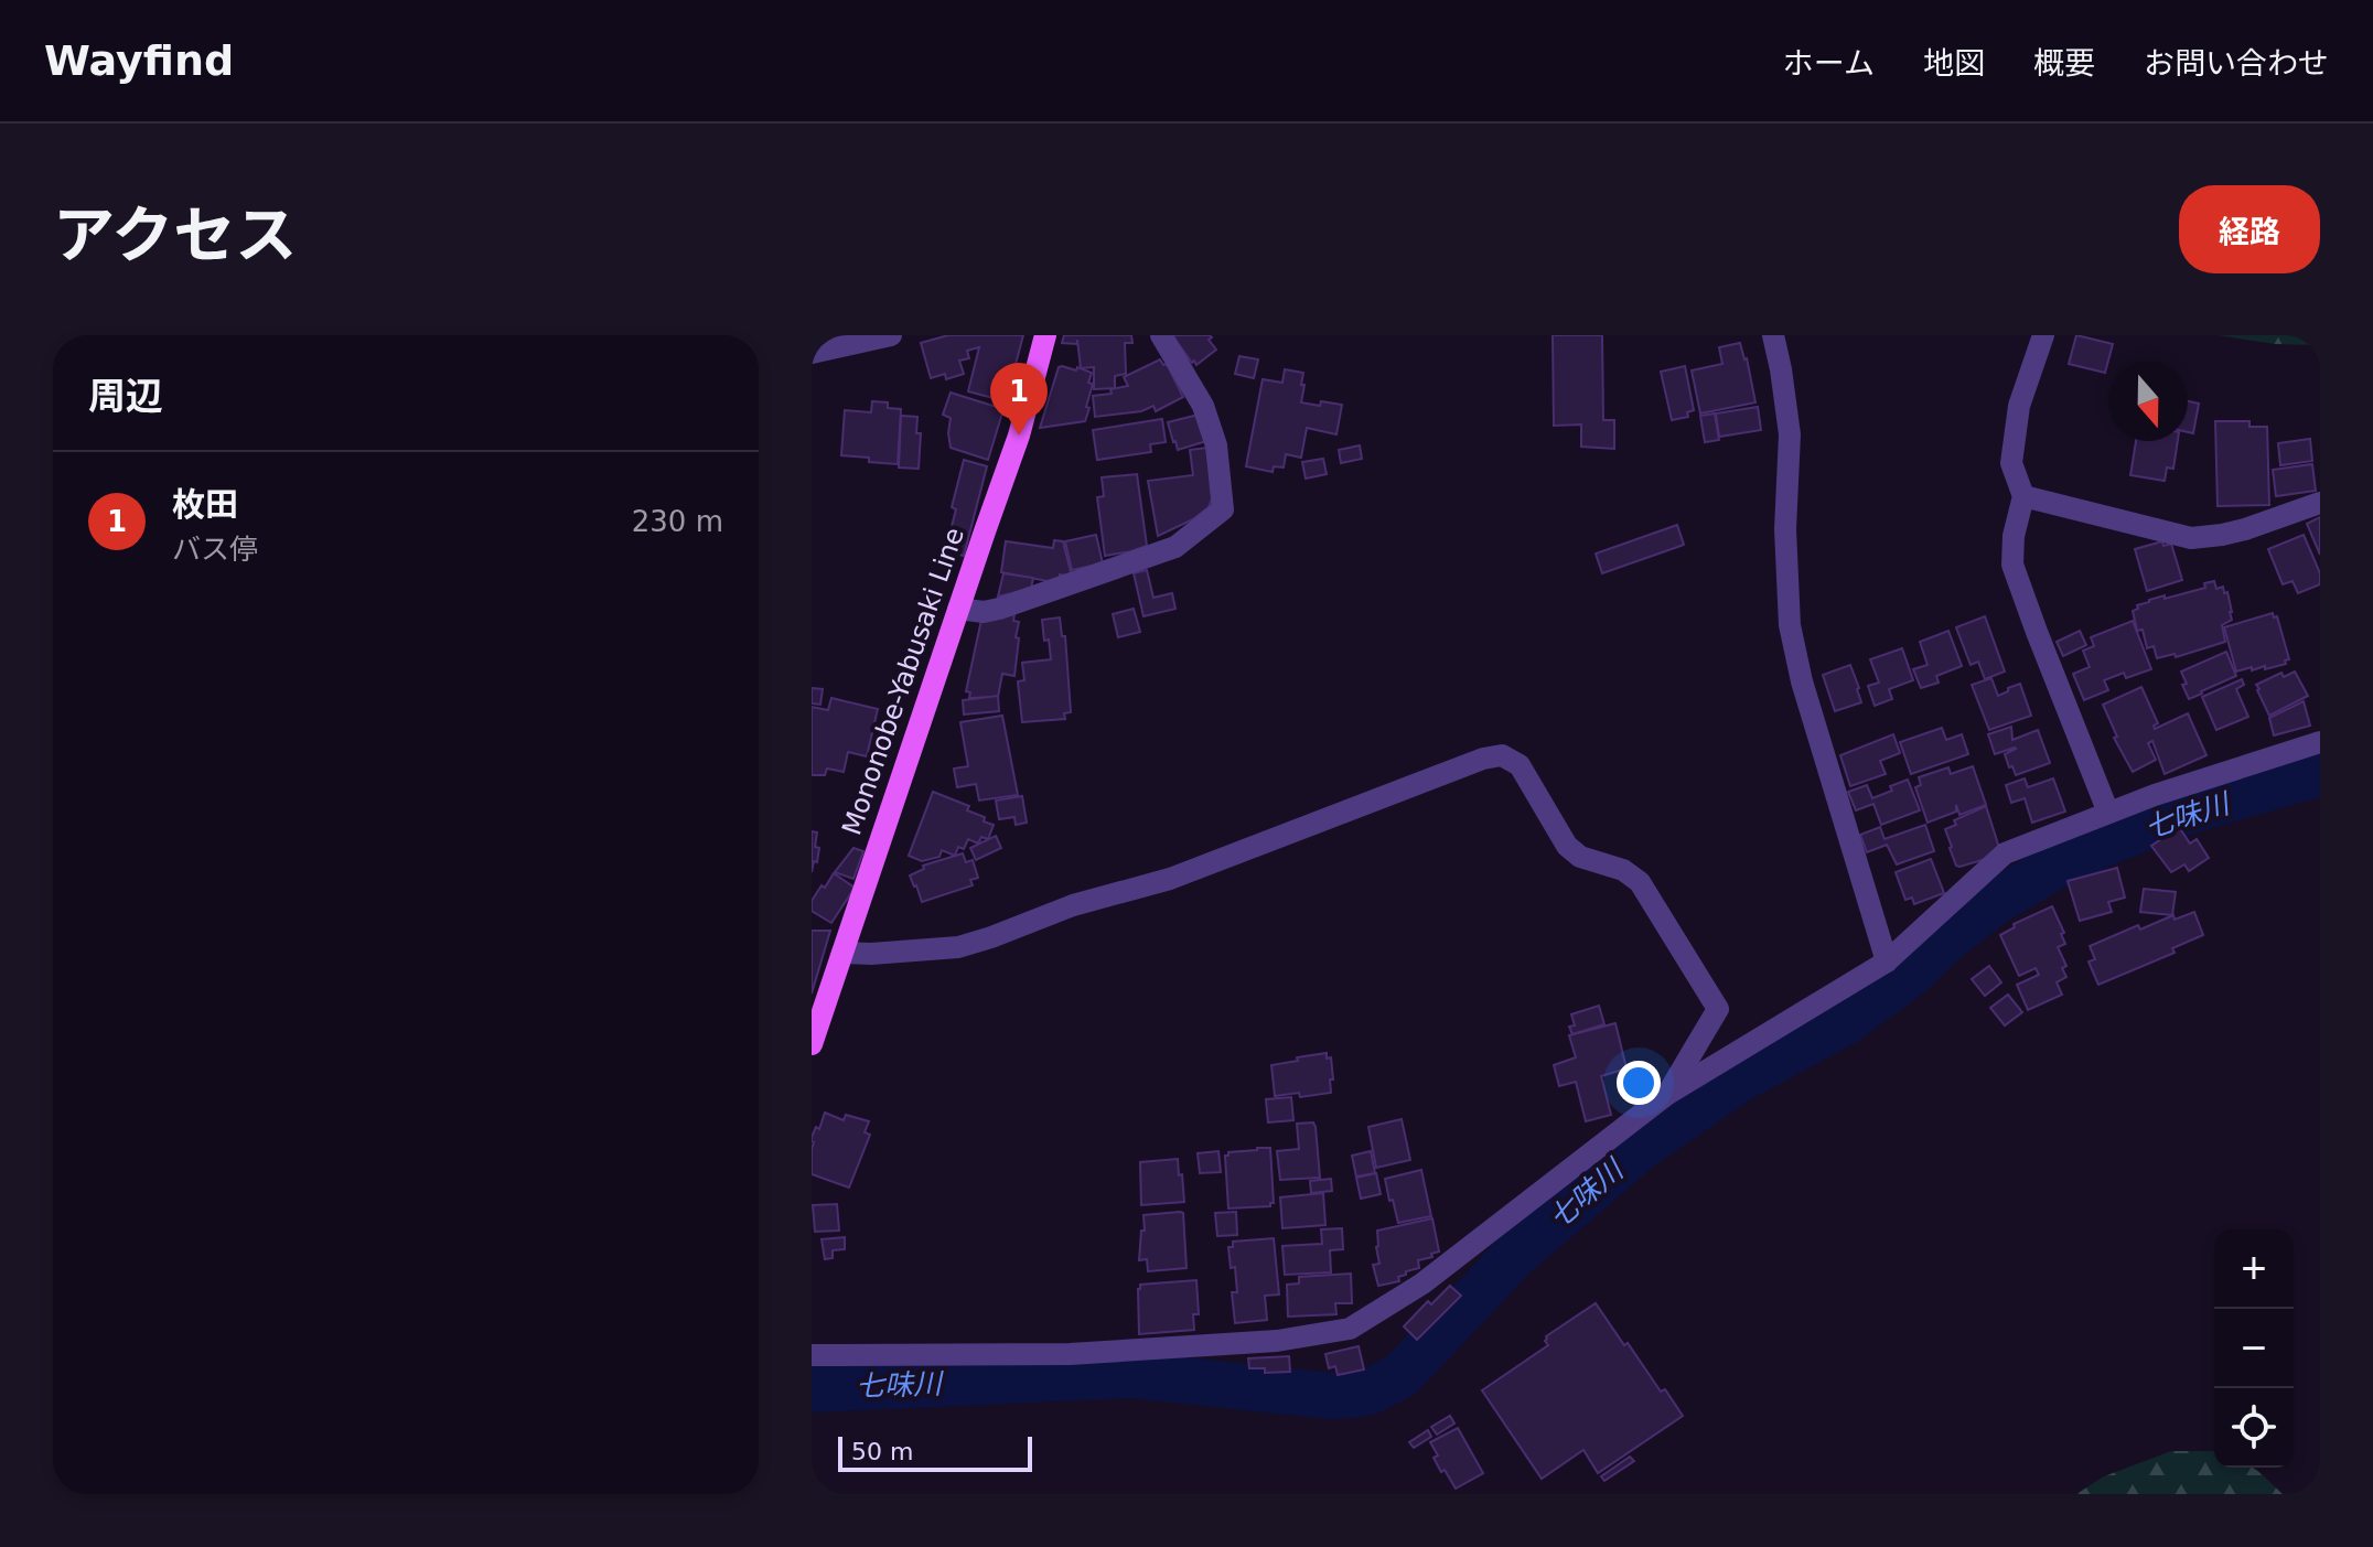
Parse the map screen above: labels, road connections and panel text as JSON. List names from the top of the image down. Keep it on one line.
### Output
{"streets":{"main road":["Mononobe-Yabusaki Line"]},"water":["七味川"],"scale_bar":"50 m","north":"bottom","page":{"header":"Wayfind","nav":["ホーム","地図","概要","お問い合わせ"],"title":"アクセス","buttons":"経路","heading":"周辺","pins":"1","list":[{"mark":"1","name":"枚田","note":"バス停","value":"230 m"}],"map_buttons":["+","−"],"scale":"50 m"}}
